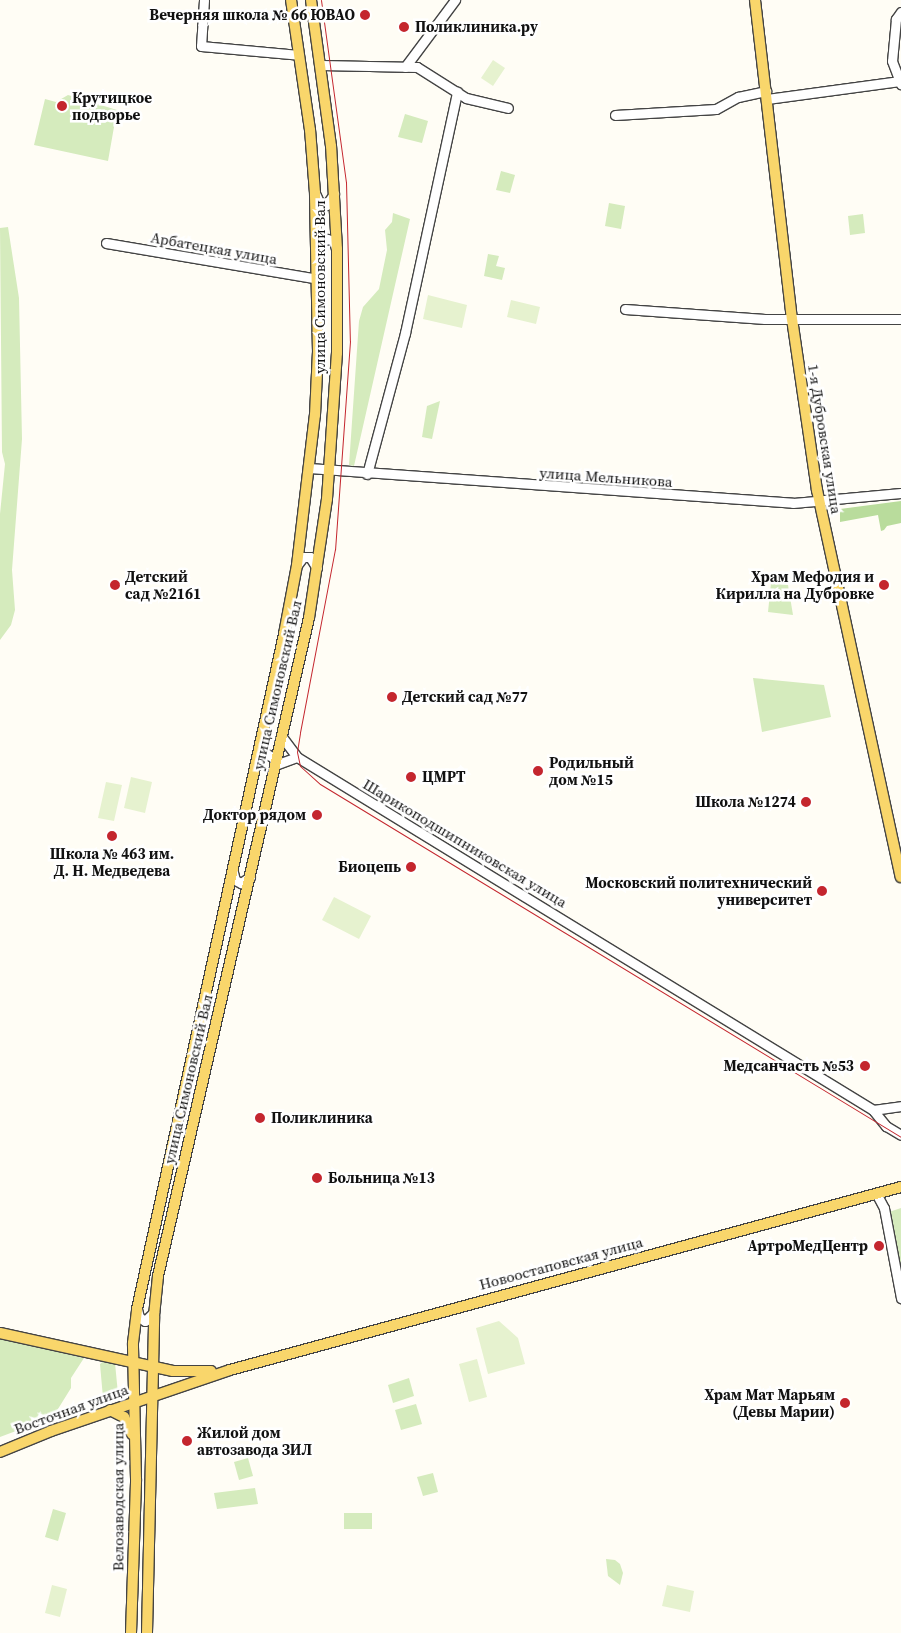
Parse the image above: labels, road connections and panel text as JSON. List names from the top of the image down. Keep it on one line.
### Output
{"streets":{"main road":["улица Симоновский Вал","1-я Дубровская улица","Новоостаповская улица","Восточная улица","Велозаводская улица"],"street":["Арбатецкая улица","улица Мельникова","Шарикоподшипниковская улица"]},"crossings":[["Арбатецкая улица","улица Симоновский Вал"],["улица Симоновский Вал","улица Мельникова"],["улица Симоновский Вал","Новоостаповская улица"],["улица Симоновский Вал","Велозаводская улица"],["1-я Дубровская улица","улица Мельникова"],["Новоостаповская улица","Восточная улица"],["Новоостаповская улица","Велозаводская улица"],["Восточная улица","Велозаводская улица"]],"places":["Вечерняя школа № 66 ЮВАО","Поликлиника.ру","Крутицкое подворье","Детский сад №2161","Храм Мефодия и Кирилла на Дубровке","Детский сад №77","Родильный дом №15","ЦМРТ","Школа №1274","Доктор рядом","Школа № 463 им. Д. Н. Медведева","Биоцепь","Московский политехнический университет","Медсанчасть №53","Поликлиника","Больница №13","АртроМедЦентр","Храм Мат Марьям (Девы Марии)","Жилой дом автозавода ЗИЛ"]}
